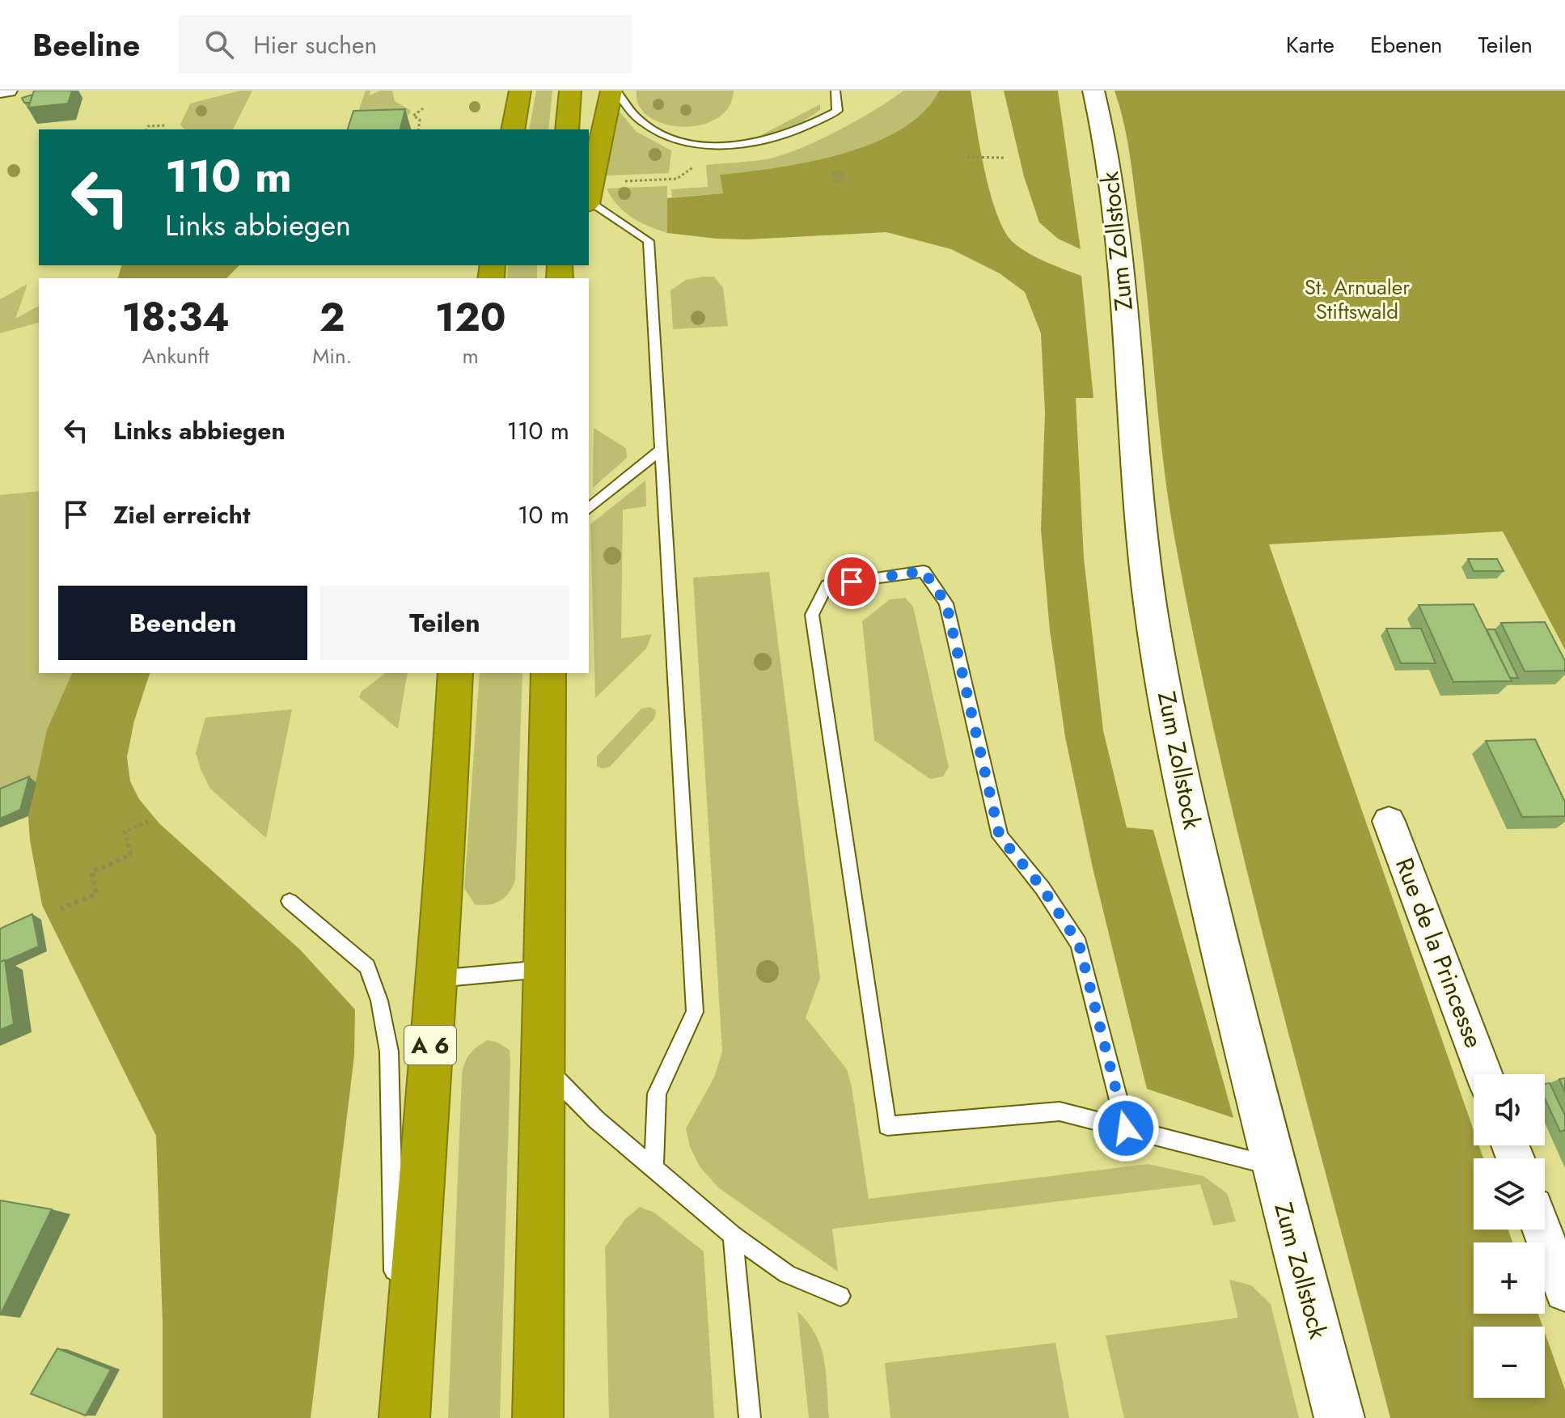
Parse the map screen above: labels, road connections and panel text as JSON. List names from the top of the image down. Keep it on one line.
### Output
{"streets":{"highway":["A 6"],"street":["Zum Zollstock","Rue de la Princesse"]},"parks":["St. Arnualer Stiftswald"],"page":{"header":"Beeline","search":"Hier suchen","nav":["Karte","Ebenen","Teilen"],"turn":["110 m","Links abbiegen"],"eta":["18:34","Ankunft","2","Min.","120","m"],"list":[{"name":"Links abbiegen","value":"110 m"},{"name":"Ziel erreicht","value":"10 m"}],"buttons":["Beenden","Teilen"],"map_buttons":["+","−"]}}
